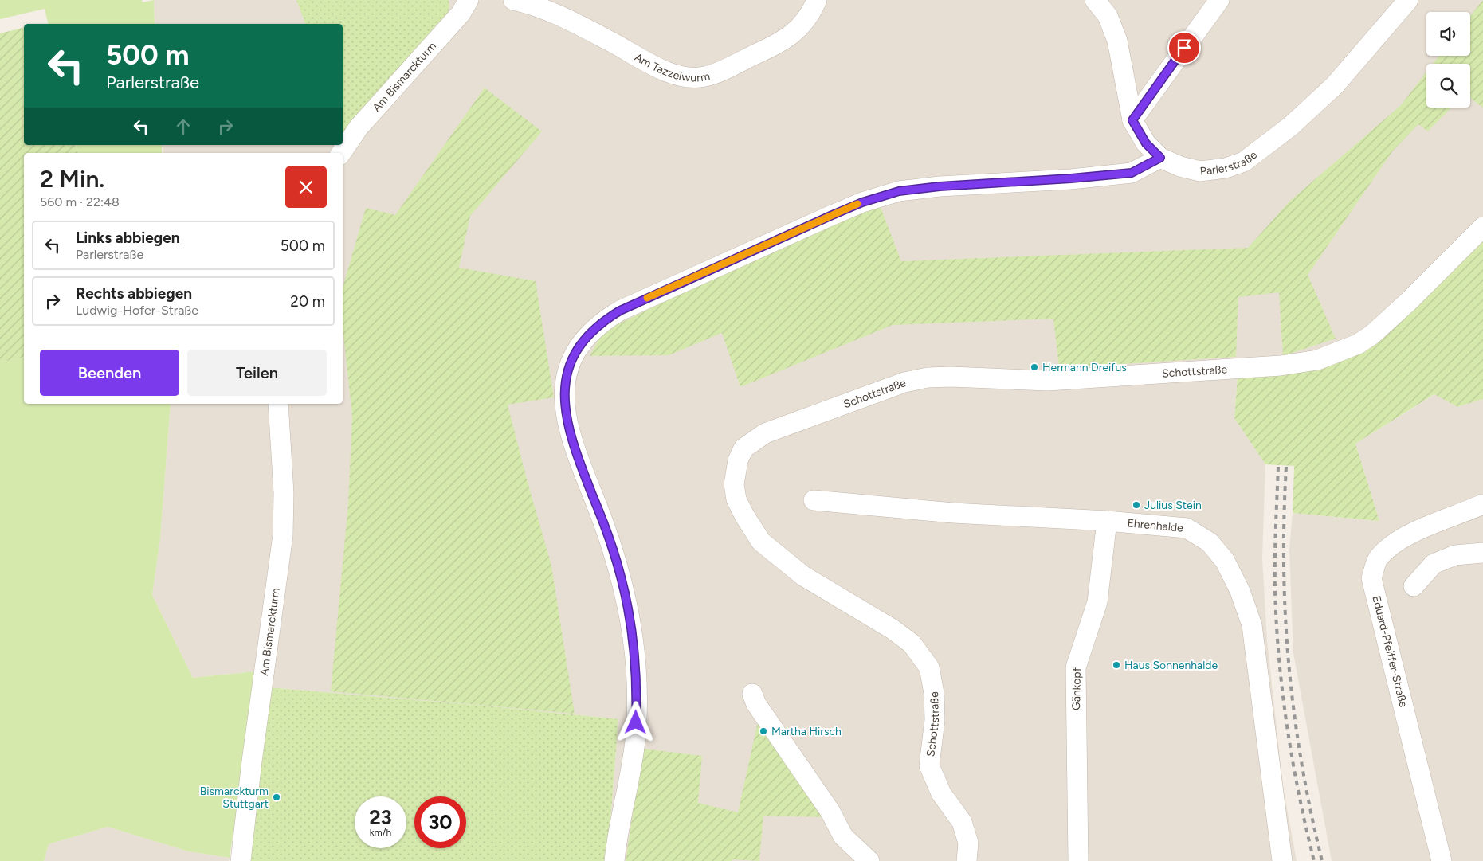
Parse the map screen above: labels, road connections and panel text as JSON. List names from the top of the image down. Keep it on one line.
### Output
{"streets":{"street":["Am Tazzelwurm","Am Bismarckturm","Parlerstraße","Schottstraße","Ehrenhalde","Eduard-Pfeiffer-Straße","Gähkopf"]},"crossings":[["Ehrenhalde","Gähkopf"]],"places":["Hermann Dreifus","Julius Stein","Haus Sonnenhalde","Martha Hirsch","Bismarckturm Stuttgart"],"page":{"turn":["500 m","Parlerstraße"],"heading":["2 Min.","560 m · 22:48"],"list":[{"name":"Links abbiegen","note":"Parlerstraße","value":"500 m"},{"name":"Rechts abbiegen","note":"Ludwig-Hofer-Straße","value":"20 m"}],"buttons":["Beenden","Teilen"],"speed":"23 km/h","limit":"30"}}
